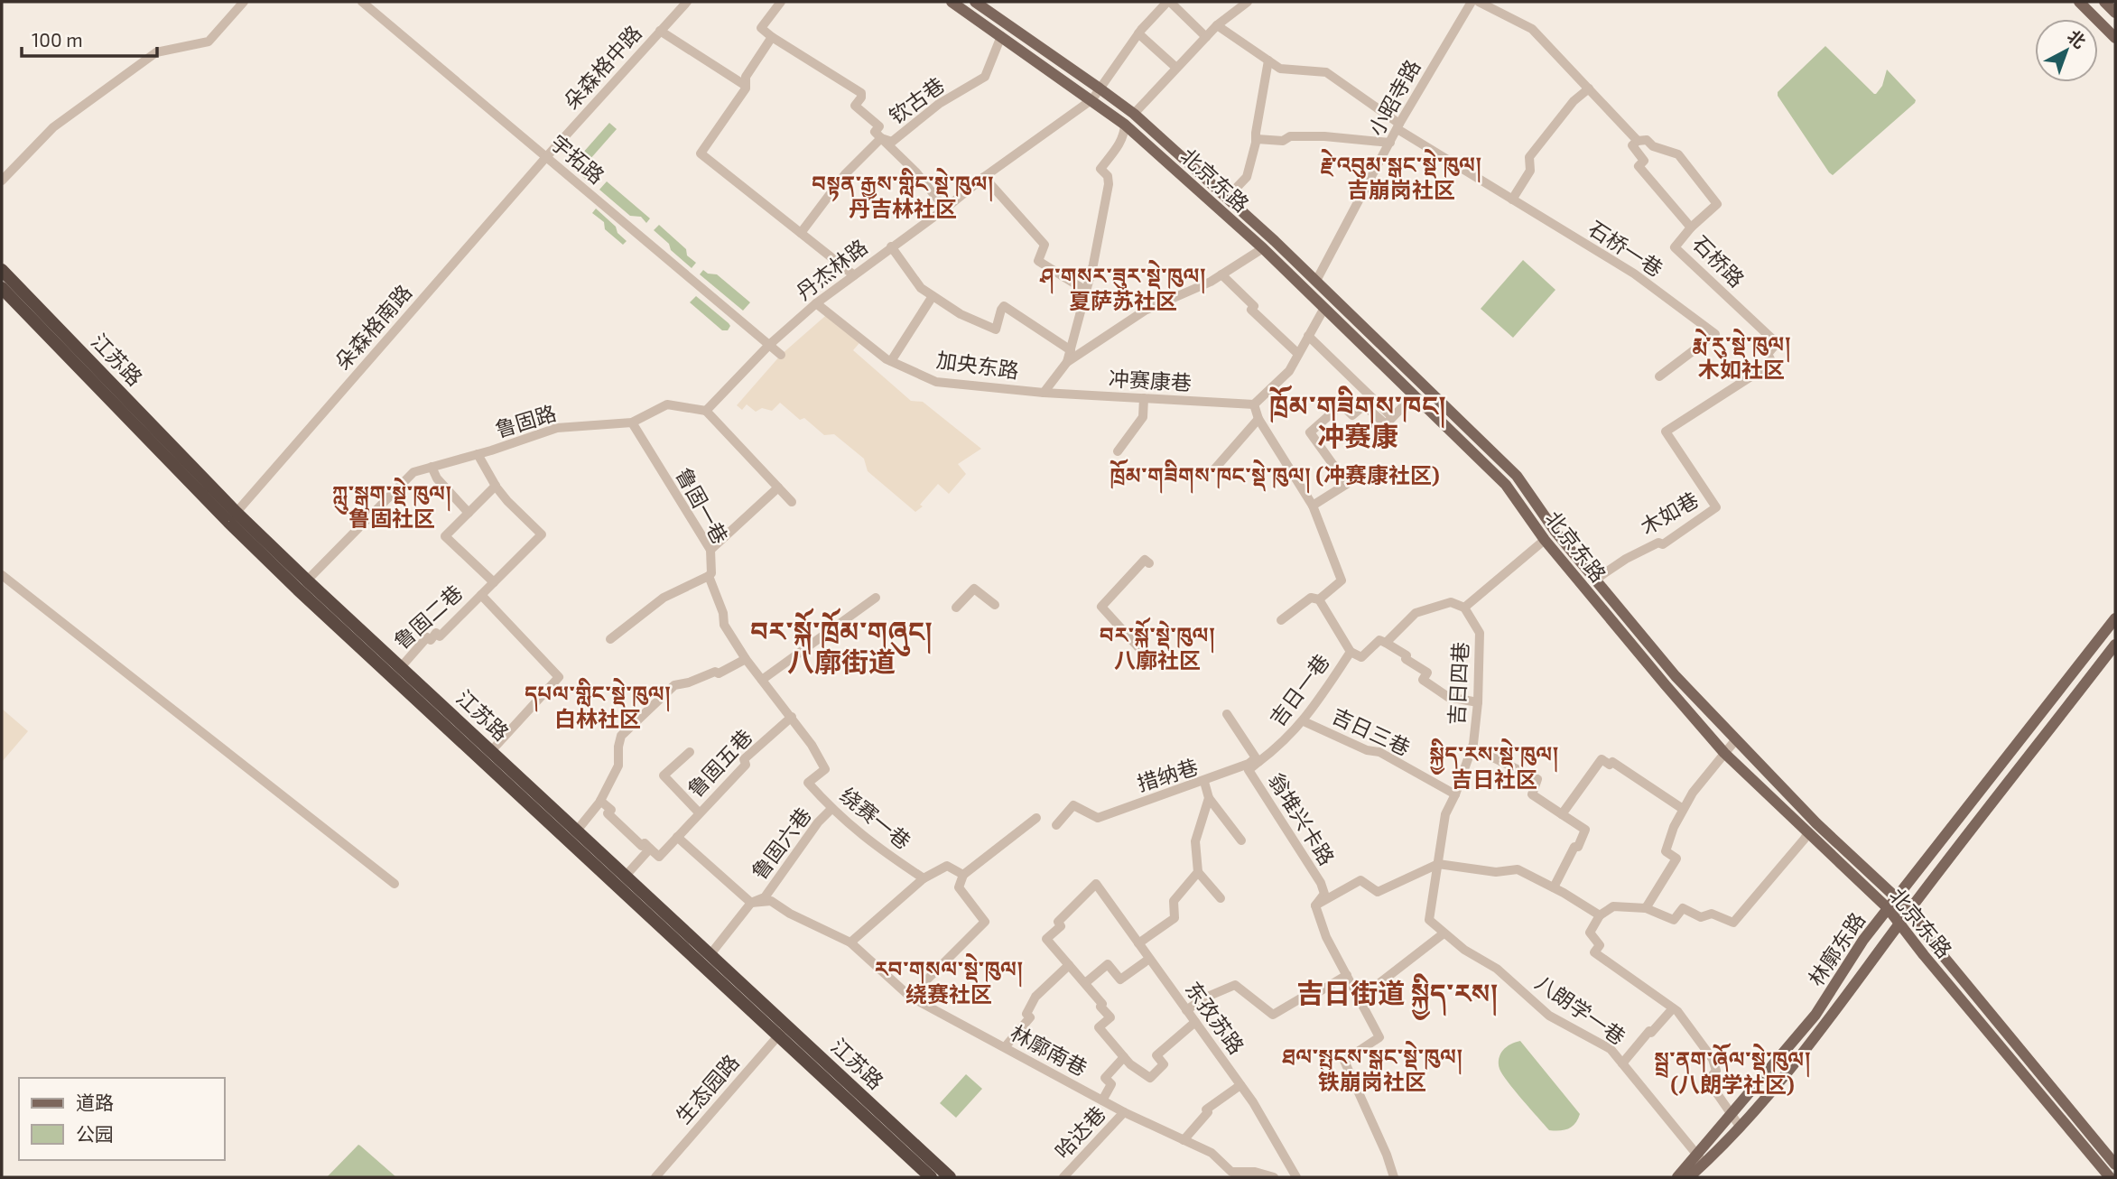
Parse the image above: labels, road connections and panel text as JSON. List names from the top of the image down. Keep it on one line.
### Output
{"streets":{"highway":["江苏路"],"main road":["北京东路","林廓东路"],"street":["朵森格中路","小昭寺路","钦古巷","宇拓路","石桥一巷","石桥路","丹杰林路","朵森格南路","加央东路","冲赛康巷","鲁固路","鲁固一巷","木如巷","鲁固二巷","吉日四巷","吉日一巷","吉日三巷","鲁固五巷","措纳巷","绕赛一巷","翁堆兴卡路","鲁固六巷","八朗学一巷","东孜苏路","林廓南巷","生态园路","哈达巷"]},"crossings":[["朵森格中路","宇拓路"],["朵森格中路","朵森格南路"],["小昭寺路","北京东路"],["小昭寺路","石桥一巷"],["钦古巷","北京东路"],["钦古巷","丹杰林路"],["宇拓路","丹杰林路"],["宇拓路","朵森格南路"],["北京东路","丹杰林路"],["北京东路","木如巷"],["北京东路","林廓东路"],["石桥路","木如巷"],["丹杰林路","加央东路"],["朵森格南路","江苏路"],["江苏路","鲁固路"],["江苏路","鲁固二巷"],["江苏路","鲁固六巷"],["江苏路","生态园路"],["加央东路","冲赛康巷"],["鲁固路","鲁固一巷"],["鲁固路","鲁固二巷"],["鲁固一巷","鲁固五巷"],["鲁固一巷","绕赛一巷"],["吉日四巷","吉日三巷"],["吉日四巷","八朗学一巷"],["吉日一巷","吉日三巷"],["吉日一巷","翁堆兴卡路"],["措纳巷","翁堆兴卡路"],["绕赛一巷","鲁固六巷"],["鲁固六巷","林廓南巷"],["林廓东路","八朗学一巷"],["林廓南巷","哈达巷"]],"districts":["རྗེ་འབུམ་སྒང་སྡེ་ཁུལ། 吉崩岗社区","བསྟན་རྒྱས་གླིང་སྡེ་ཁུལ། 丹吉林社区","ཤ་གསར་ཟུར་སྡེ་ཁུལ། 夏萨苏社区","རྨེ་རུ་སྡེ་ཁུལ། 木如社区","ཁྲོམ་གཟིགས་ཁང། 冲赛康","ཁྲོམ་གཟིགས་ཁང་སྡེ་ཁུལ། (冲赛康社区)","ཀླུ་སྒུག་སྡེ་ཁུལ། 鲁固社区","བར་སྐོ་ཁྲོམ་གཞུང། 八廓街道","བར་སྐོ་སྡེ་ཁུལ། 八廓社区","དཔལ་གླིང་སྡེ་ཁུལ། 白林社区","སྐྱིད་རས་སྡེ་ཁུལ། 吉日社区","རབ་གསལ་སྡེ་ཁུལ། 绕赛社区","吉日街道 སྐྱིད་རས།","ཐལ་སྤུངས་སྒང་སྡེ་ཁུལ། 铁崩岗社区","སྦྲ་ནག་ཞོལ་སྡེ་ཁུལ། (八朗学社区)"],"legend":["道路","公园"],"scale_bar":"100 m","north":"top right"}
